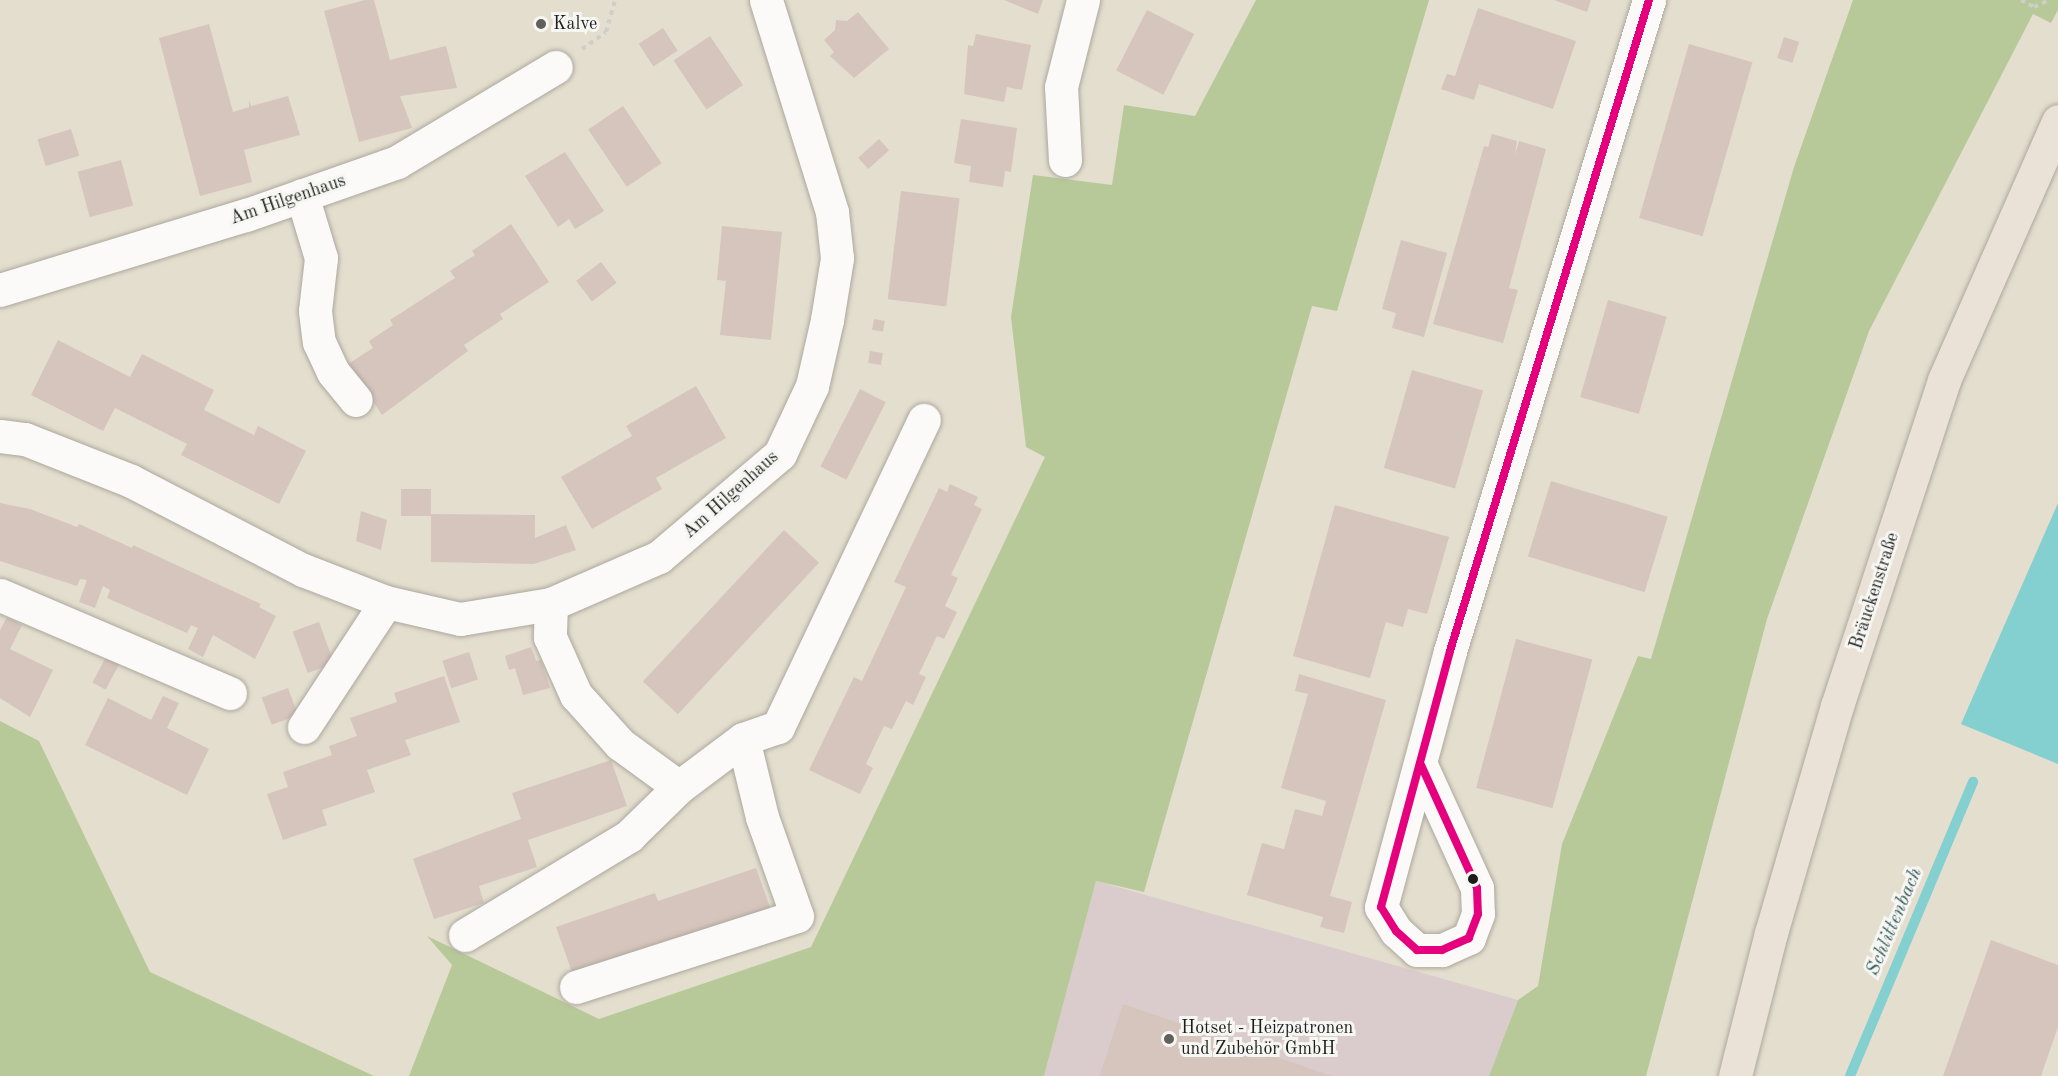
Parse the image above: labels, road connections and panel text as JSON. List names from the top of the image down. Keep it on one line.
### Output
{"streets":{"main road":["Bräuckenstraße"],"street":["Am Hilgenhaus"]},"water":["Schlittenbach"],"places":["Kalve","Hotset - Heizpatronen und Zubehör GmbH"]}
